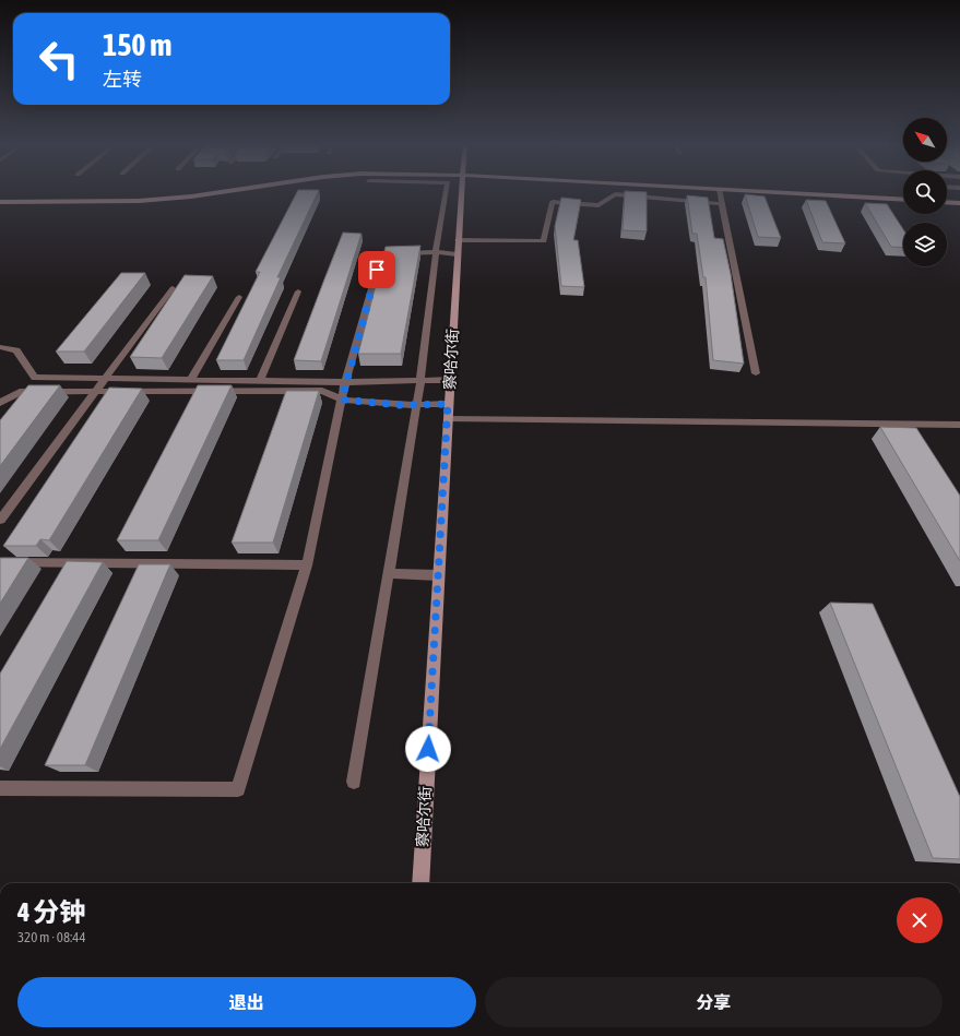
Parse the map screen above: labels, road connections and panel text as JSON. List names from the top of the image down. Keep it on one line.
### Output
{"streets":{"street":["察哈尔街"]},"north":"top left","page":{"turn":["150 m","左转"],"heading":["4 分钟","320 m · 08:44"],"buttons":["退出","分享"]}}
